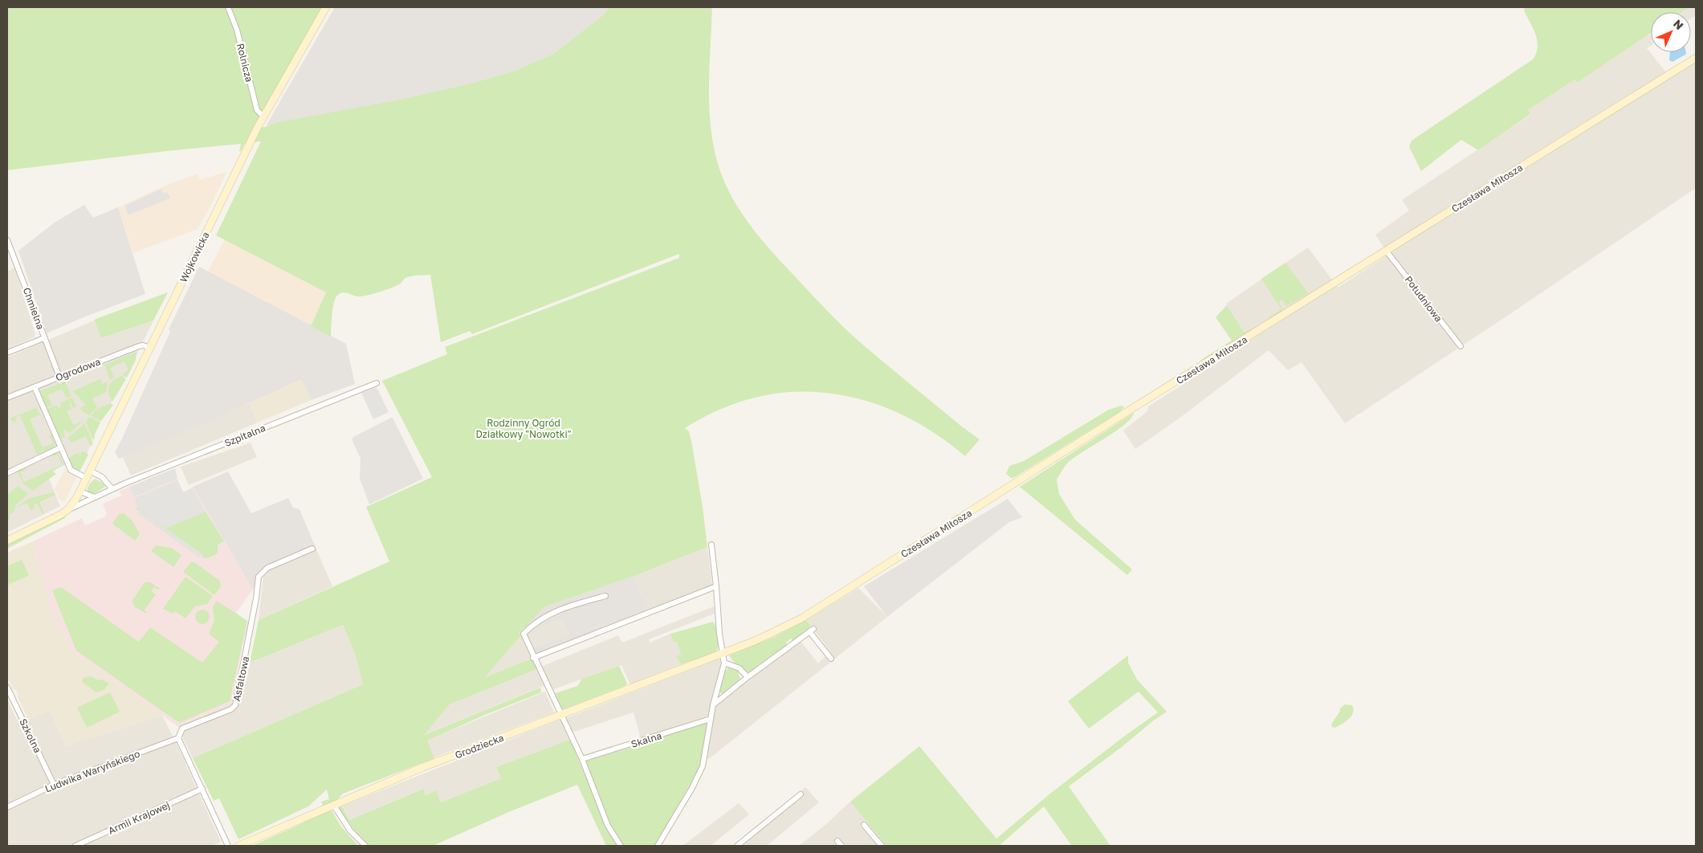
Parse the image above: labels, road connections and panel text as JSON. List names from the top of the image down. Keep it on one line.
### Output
{"streets":{"street":["Rolnicza","Czesława Miłosza","Wojkowicka","Południowa","Chmielna","Ogrodowa","Szpitalna","Asfaltowa","Szkolna","Skalna","Grodziecka","Ludwika Waryńskiego","Armii Krajowej"]},"crossings":[["Rolnicza","Wojkowicka"],["Czesława Miłosza","Południowa"],["Czesława Miłosza","Grodziecka"],["Wojkowicka","Ogrodowa"],["Wojkowicka","Szpitalna"],["Chmielna","Ogrodowa"],["Asfaltowa","Ludwika Waryńskiego"],["Szkolna","Ludwika Waryńskiego"]],"parks":["Rodzinny Ogród Działkowy \"Nowotki\""],"north":"top right"}
